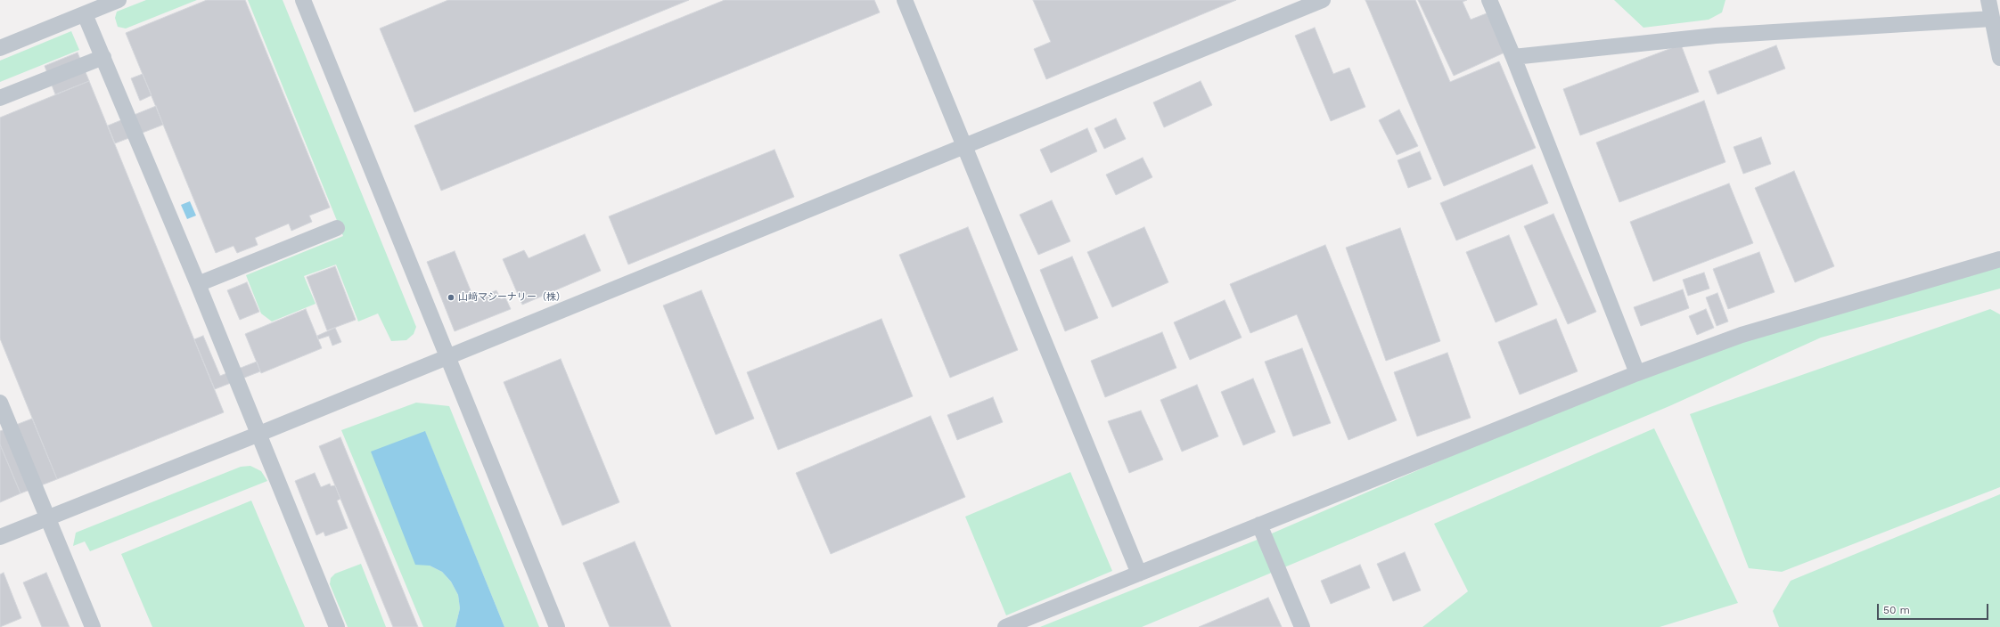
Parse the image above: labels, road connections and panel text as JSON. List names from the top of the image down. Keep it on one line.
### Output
{"places":["山﨑マシーナリー（株）"],"scale_bar":"50 m"}
